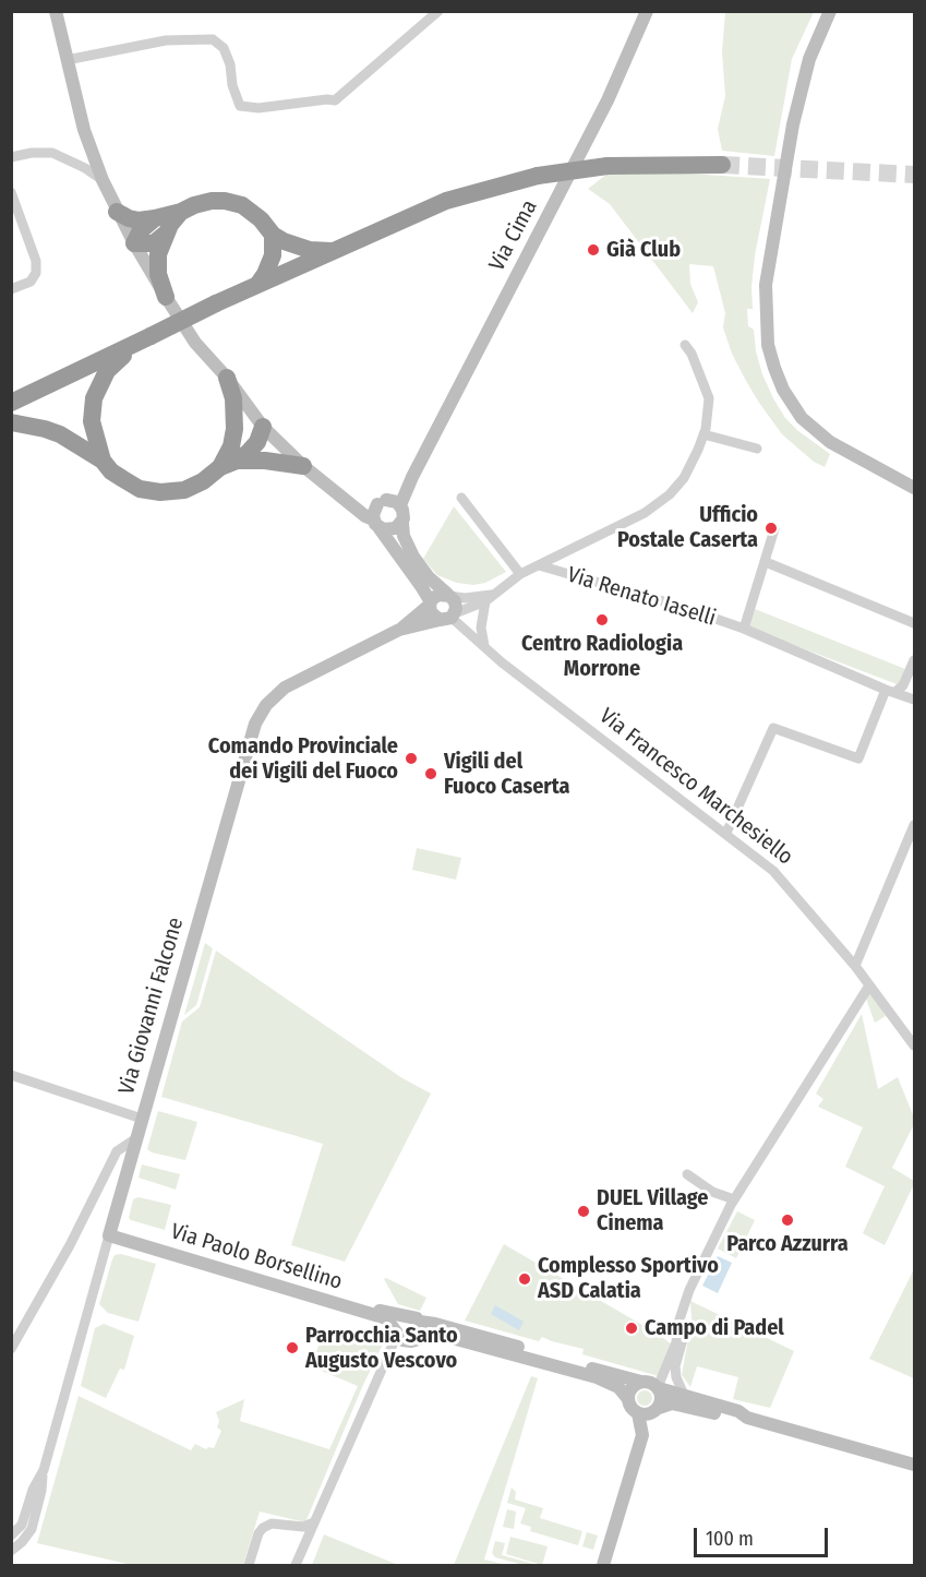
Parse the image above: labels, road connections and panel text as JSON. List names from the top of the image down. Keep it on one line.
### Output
{"streets":{"street":["Via Cima","Via Renato Iaselli","Via Francesco Marchesiello","Via Giovanni Falcone","Via Paolo Borsellino"]},"crossings":[["Via Francesco Marchesiello","Via Giovanni Falcone"],["Via Giovanni Falcone","Via Paolo Borsellino"]],"places":["Già Club","Ufficio Postale Caserta","Centro Radiologia Morrone","Comando Provinciale dei Vigili del Fuoco","Vigili del Fuoco Caserta","DUEL Village Cinema","Parco Azzurra","Complesso Sportivo ASD Calatia","Campo di Padel","Parrocchia Santo Augusto Vescovo"],"scale_bar":"100 m"}
